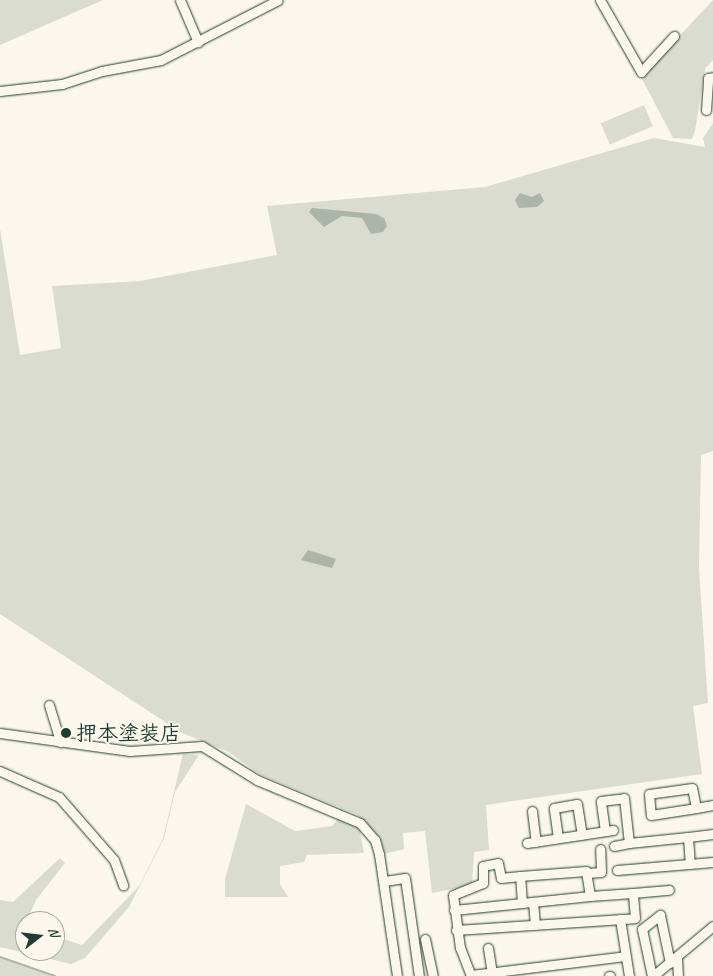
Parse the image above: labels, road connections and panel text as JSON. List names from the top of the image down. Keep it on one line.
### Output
{"places":["押本塗装店"],"north":"right"}
